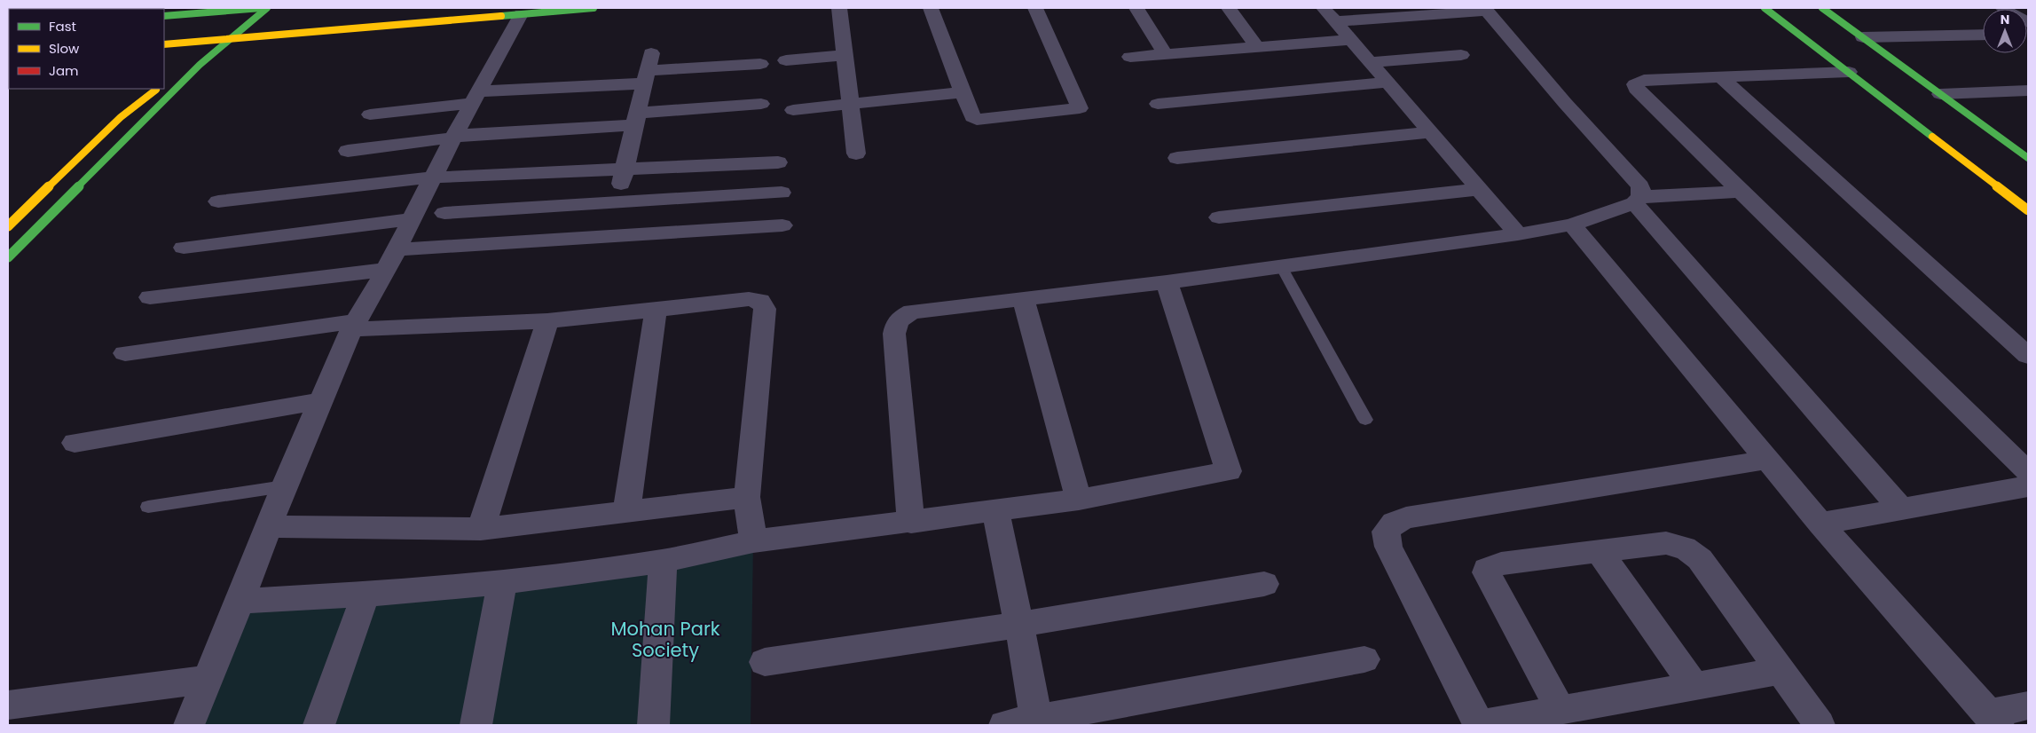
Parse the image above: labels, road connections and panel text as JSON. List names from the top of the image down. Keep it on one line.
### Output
{"parks":["Mohan Park Society"],"legend":["Fast","Slow","Jam"],"north":"top"}
